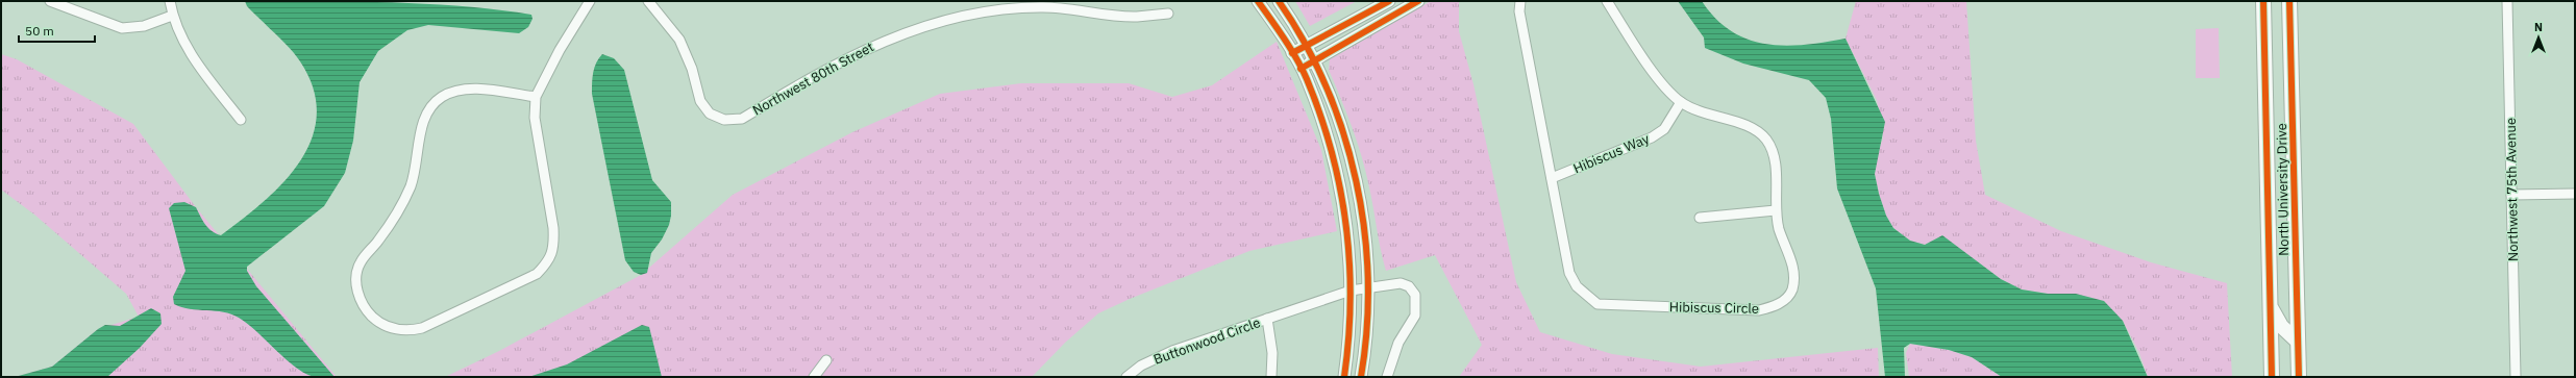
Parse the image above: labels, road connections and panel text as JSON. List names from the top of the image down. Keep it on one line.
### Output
{"streets":{"main road":["North University Drive"],"street":["Northwest 80th Street","Hibiscus Way","Northwest 75th Avenue","Hibiscus Circle","Buttonwood Circle"]},"crossings":[["Hibiscus Way","Hibiscus Circle"]],"scale_bar":"50 m","north":"top"}
